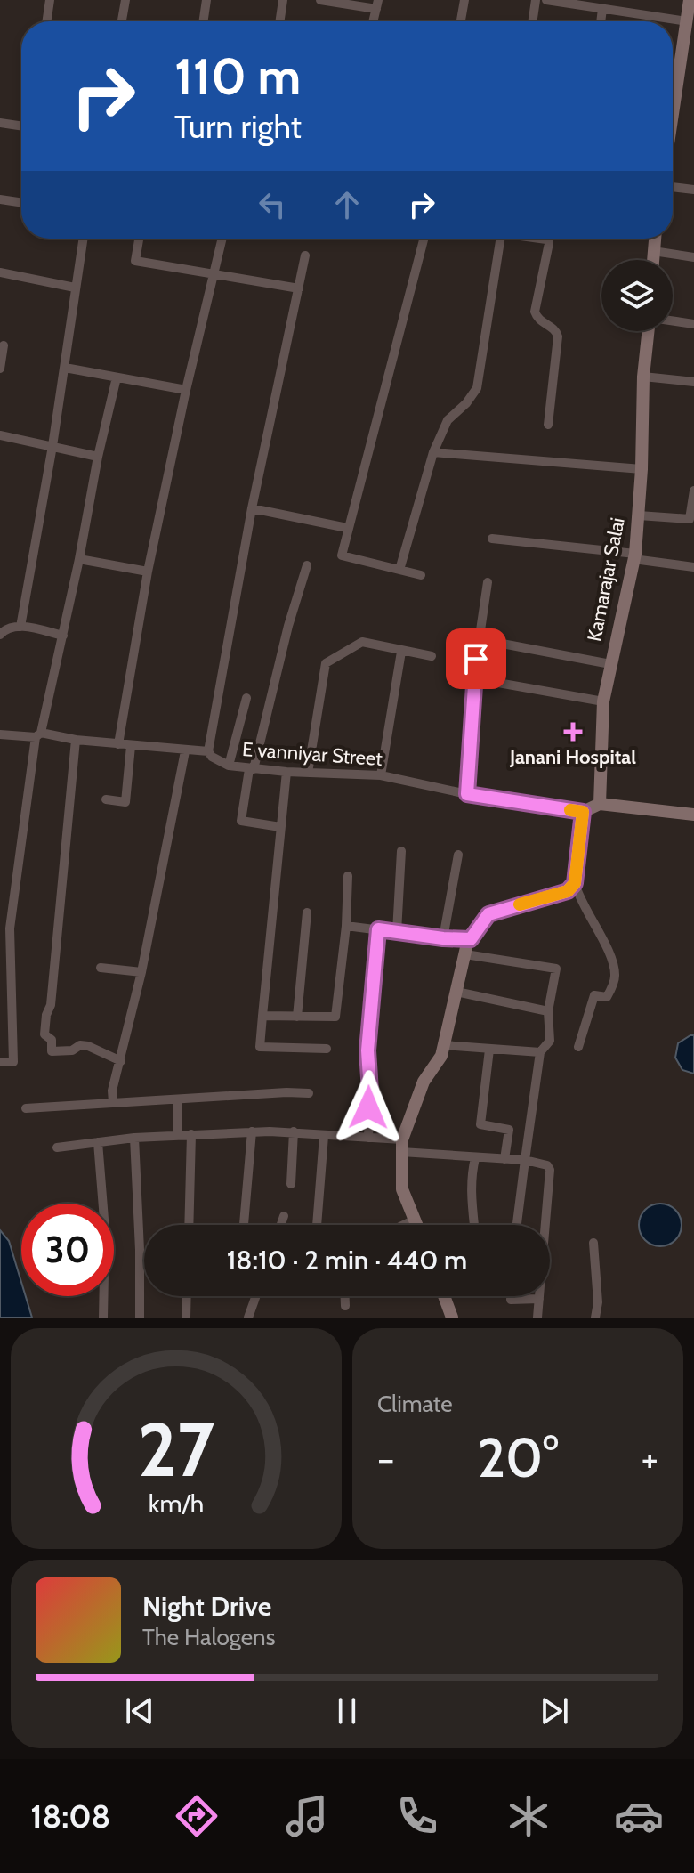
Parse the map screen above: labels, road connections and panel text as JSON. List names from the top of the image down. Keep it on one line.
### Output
{"streets":{"main road":["Kamarajar Salai"],"street":["E vanniyar Street"]},"places":{"health":["Janani Hospital"]},"page":{"turn":["110 m","Turn right"],"limit":"30","trip":"18:10 · 2 min · 440 m","tile":"Climate","heat":["−","20°","+"],"song":["Night Drive","The Halogens"],"tabs":"18:08","gauge":["27","km/h"]}}
